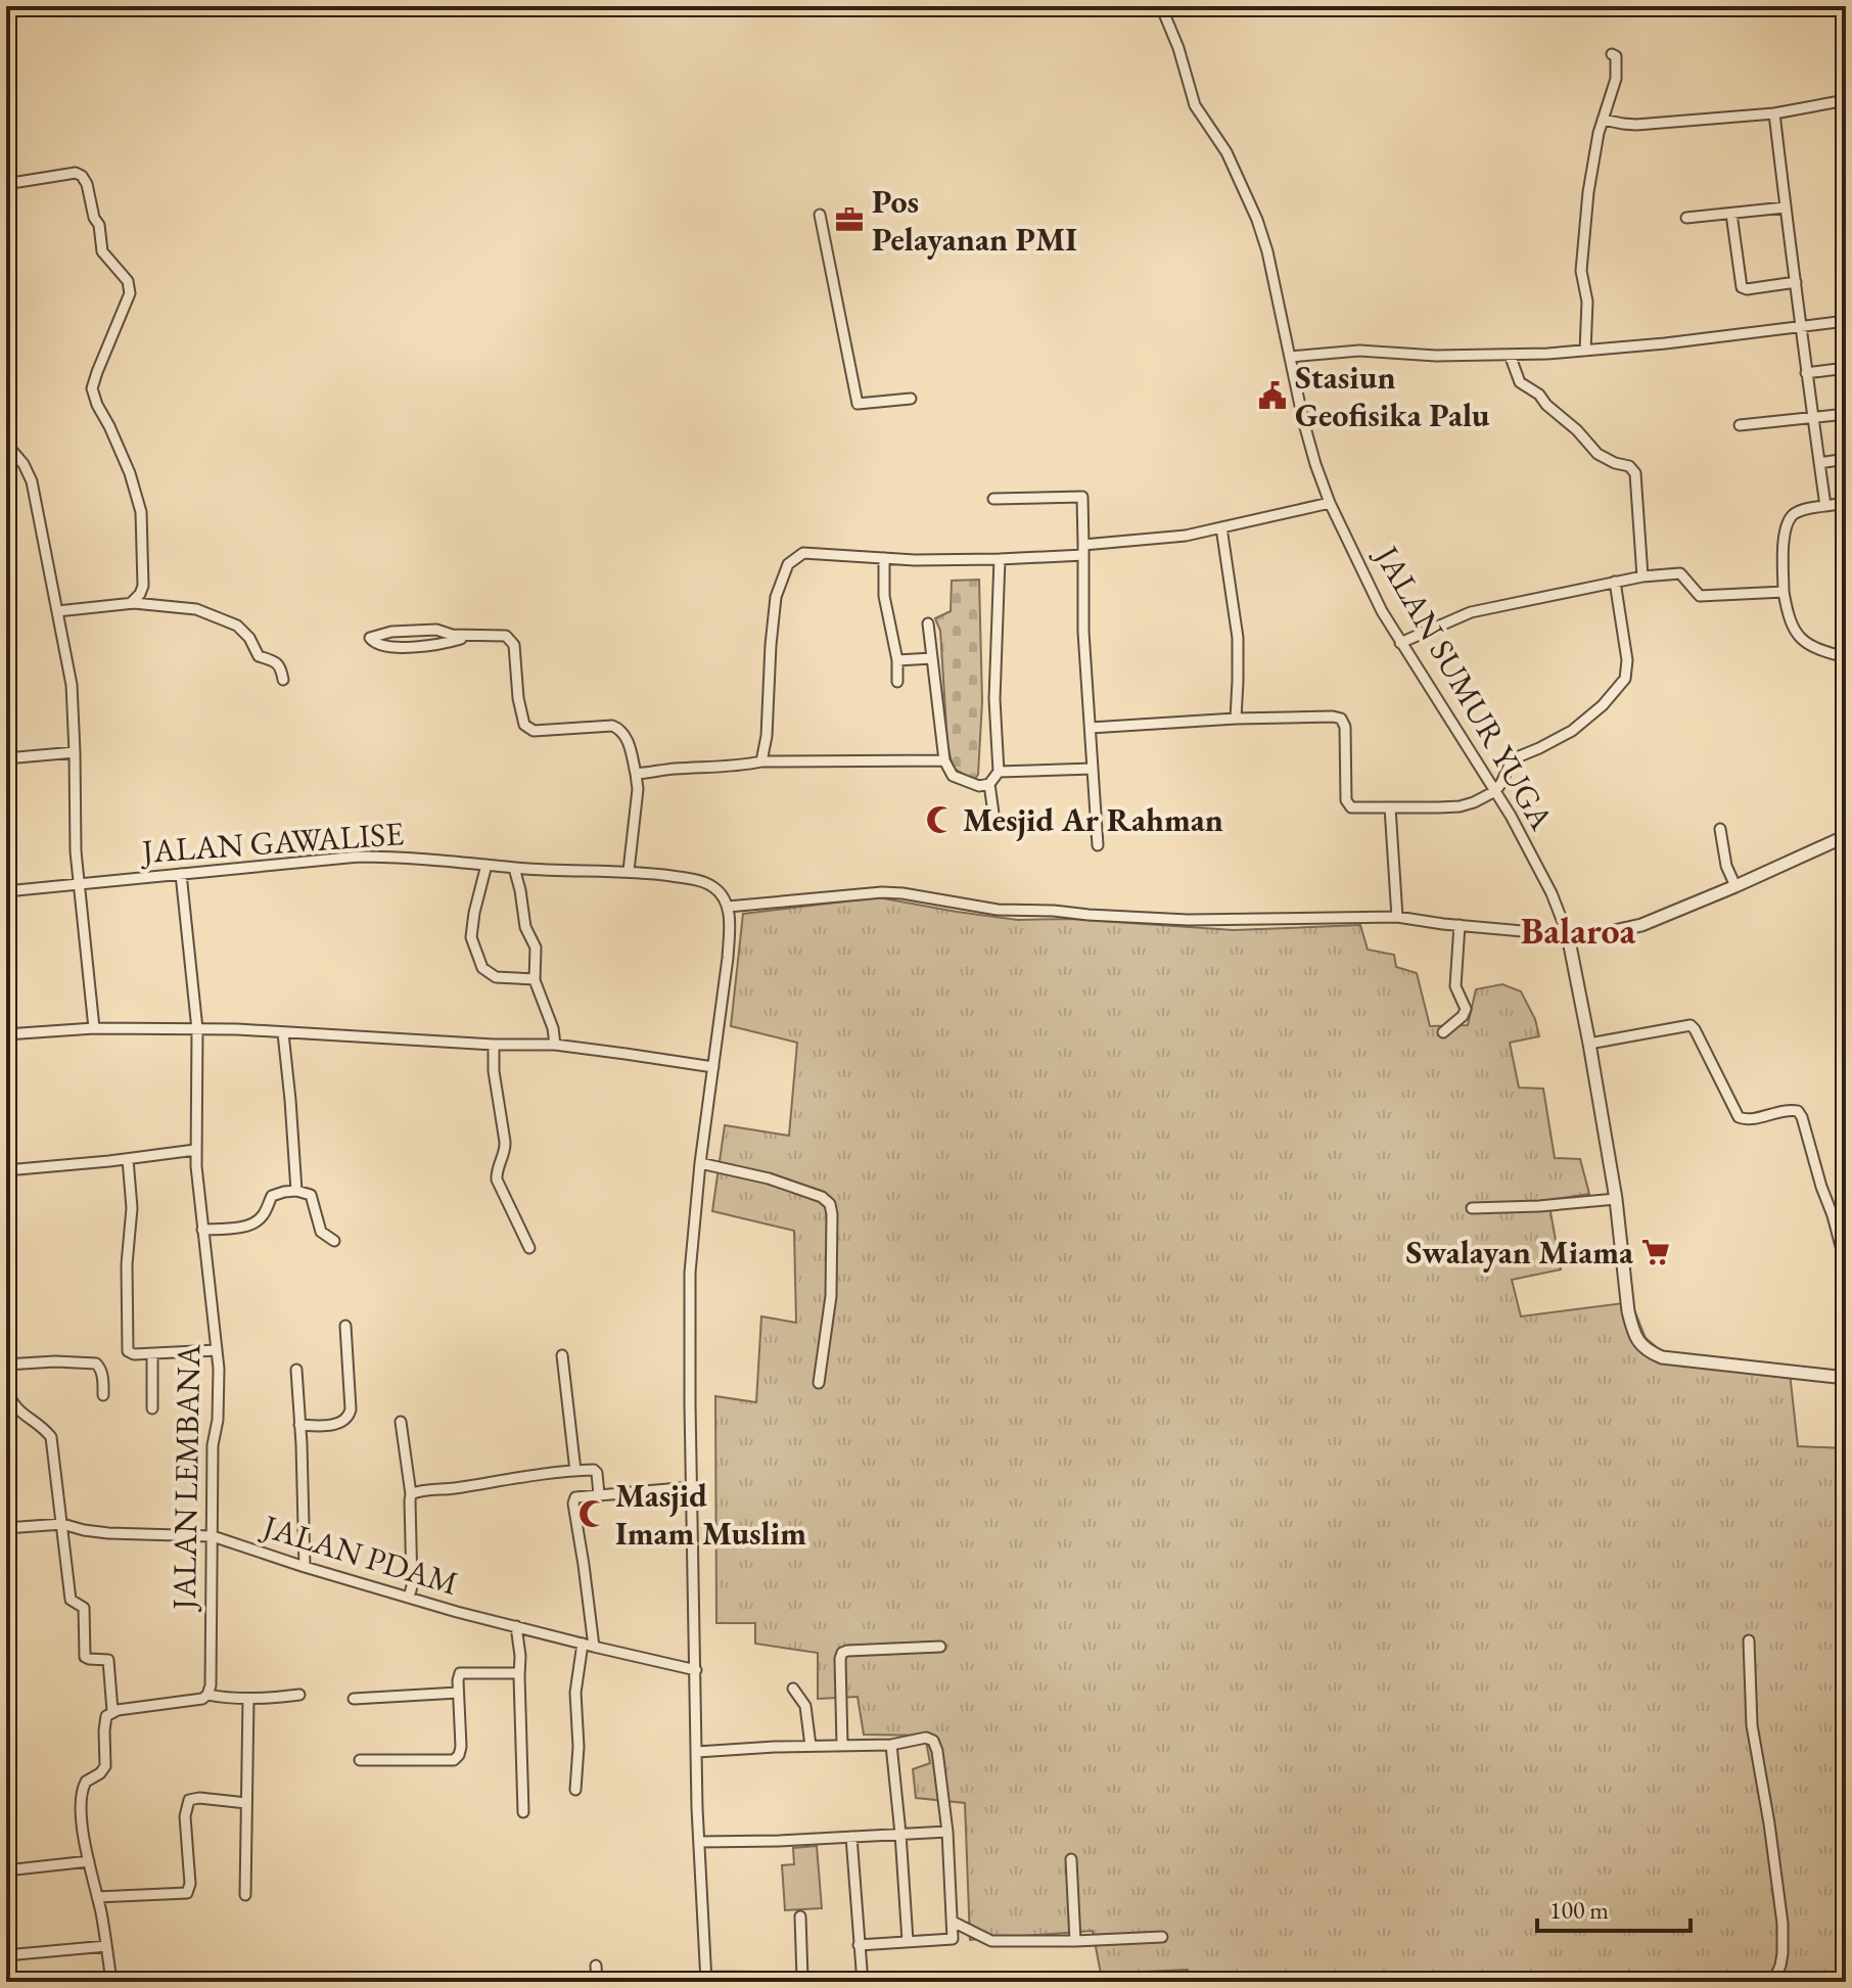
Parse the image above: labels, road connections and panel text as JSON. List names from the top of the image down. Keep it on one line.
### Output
{"streets":{"street":["JALAN SUMUR YUGA","JALAN GAWALISE","JALAN LEMBANA","JALAN PDAM"]},"crossings":[["JALAN GAWALISE","JALAN LEMBANA"],["JALAN LEMBANA","JALAN PDAM"]],"districts":["Balaroa"],"places":{"office":["Pos Pelayanan PMI"],"public building":["Stasiun Geofisika Palu"],"mosque":["Mesjid Ar Rahman","Masjid Imam Muslim"],"supermarket":["Swalayan Miama"]},"scale_bar":"100 m"}
